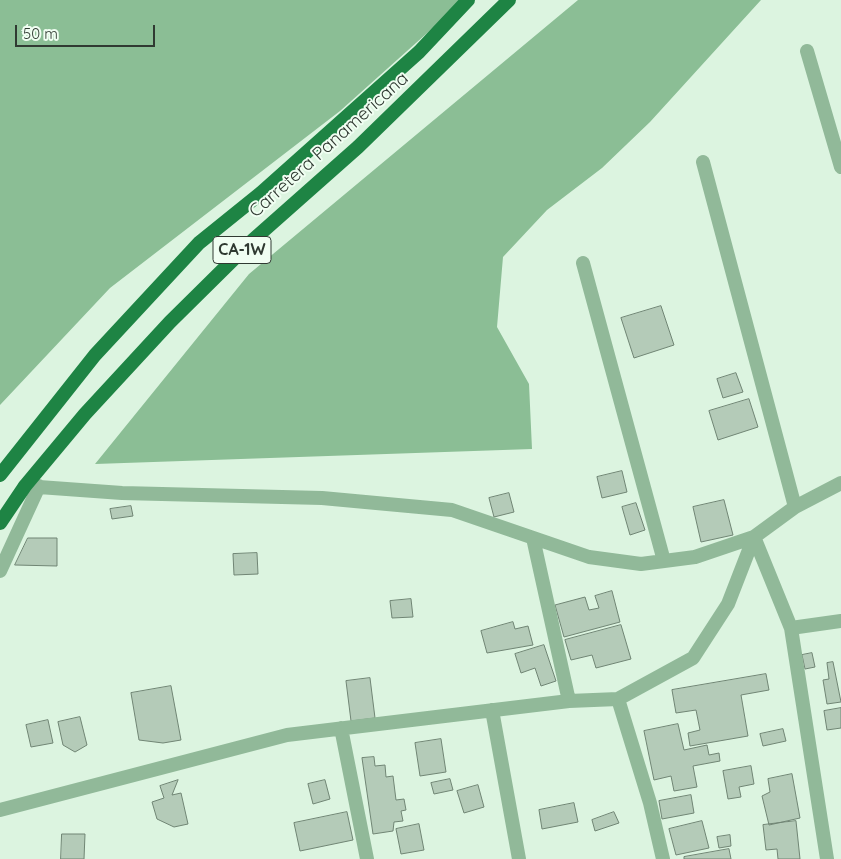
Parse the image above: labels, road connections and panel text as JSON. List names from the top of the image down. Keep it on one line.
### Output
{"streets":{"highway":["Carretera Panamericana","CA-1W"]},"scale_bar":"50 m"}
